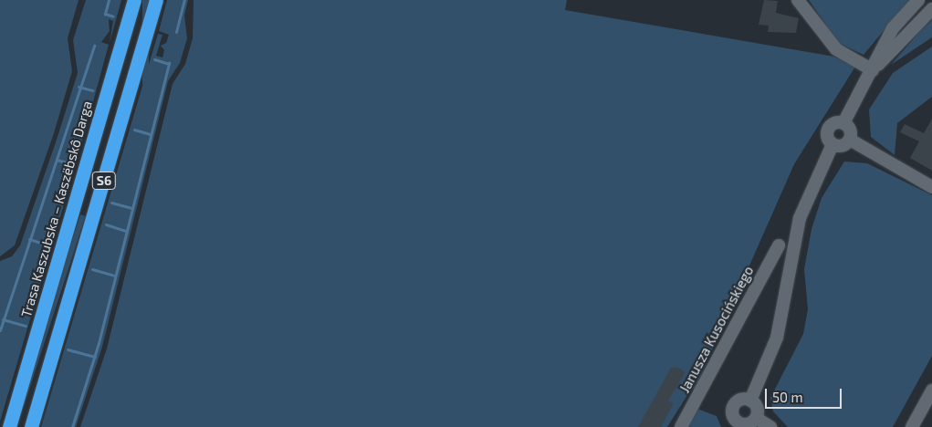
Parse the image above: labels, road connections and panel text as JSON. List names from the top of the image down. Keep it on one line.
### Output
{"streets":{"highway":["S6","Trasa Kaszubska – Kaszëbskô Darga"],"street":["Janusza Kusocińskiego"]},"scale_bar":"50 m"}
